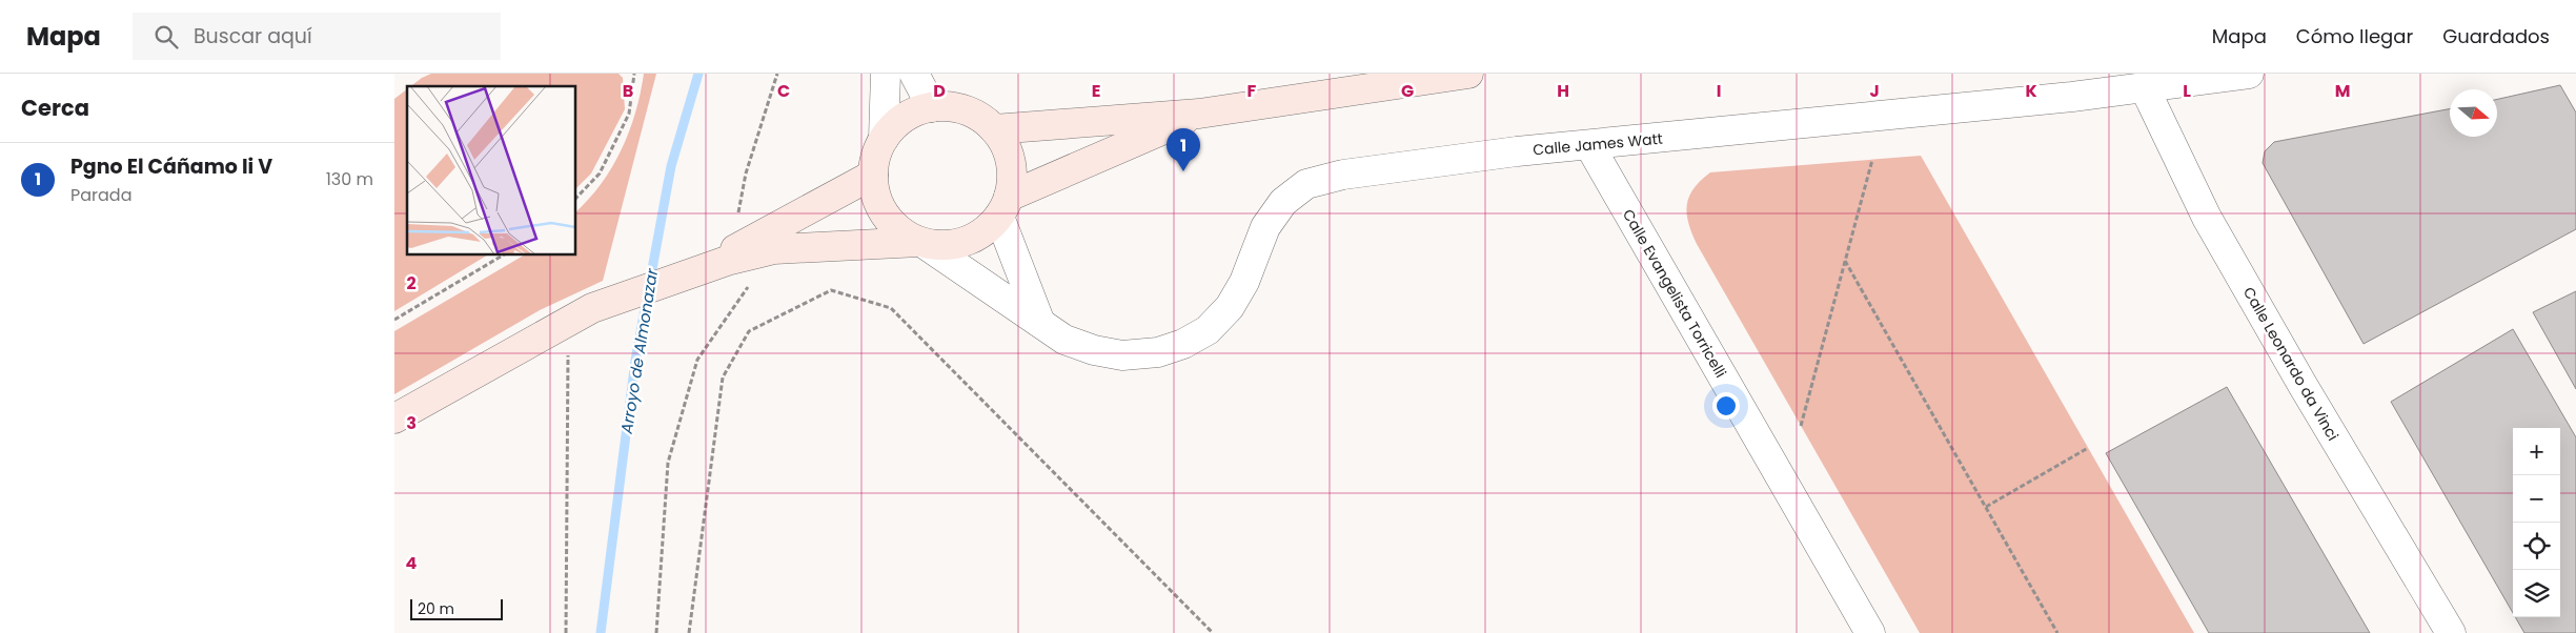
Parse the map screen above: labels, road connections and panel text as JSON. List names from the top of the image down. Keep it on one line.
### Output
{"streets":{"street":["Calle James Watt","Calle Evangelista Torricelli","Calle Leonardo da Vinci"]},"crossings":[["Calle James Watt","Calle Evangelista Torricelli"],["Calle James Watt","Calle Leonardo da Vinci"]],"water":["Arroyo de Almonazar"],"scale_bar":"20 m","north":"right","page":{"header":"Mapa","search":"Buscar aquí","nav":["Mapa","Cómo llegar","Guardados"],"heading":"Cerca","pins":"1","list":[{"mark":"1","name":"Pgno El Cáñamo Ii V","note":"Parada","value":"130 m"}],"map_buttons":["+","−"],"scale":"20 m"},"grid":{"columns":["B","C","D","E","F","G","H","I","J","K","L","M"],"rows":["2","3","4"]}}
